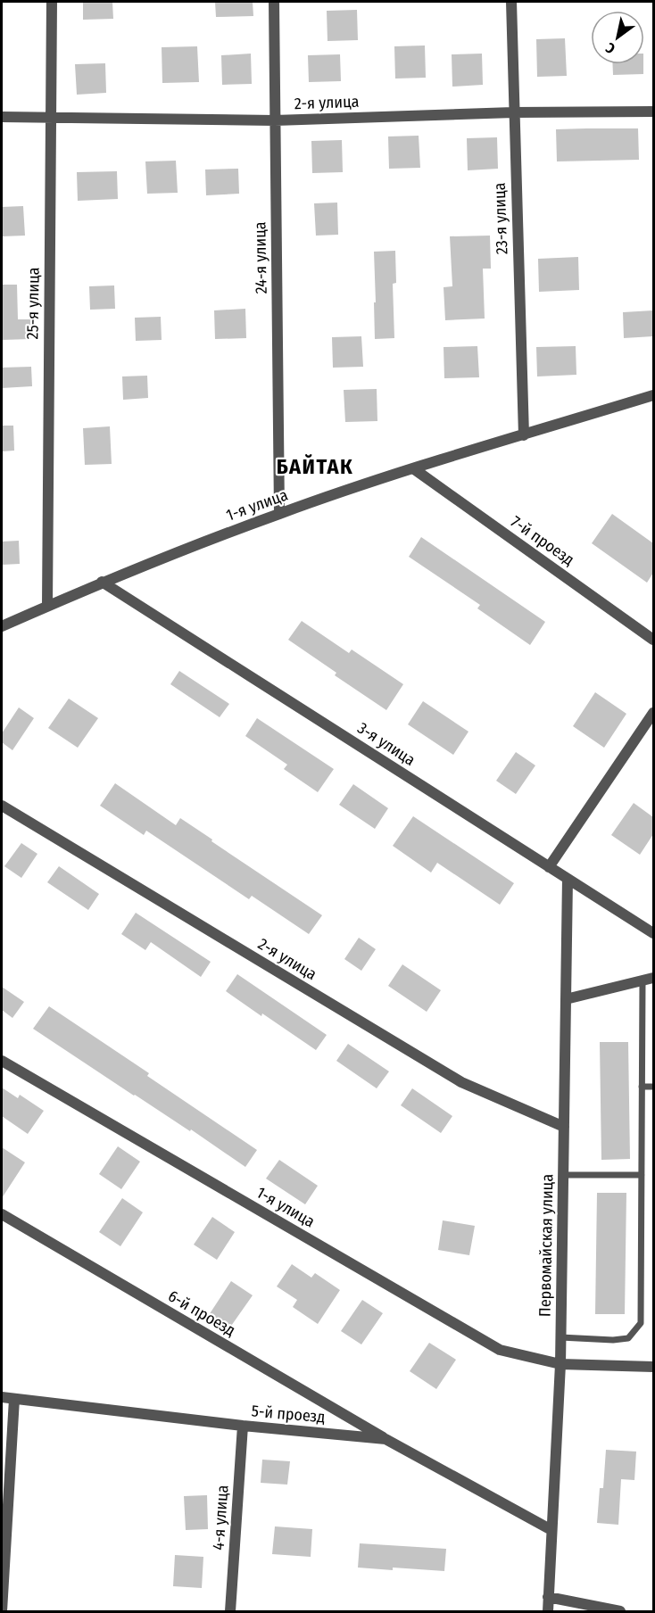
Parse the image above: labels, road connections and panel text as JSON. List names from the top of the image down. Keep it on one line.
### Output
{"streets":{"street":["2-я улица","23-я улица","24-я улица","25-я улица","1-я улица","7-й проезд","3-я улица","Первомайская улица","6-й проезд","5-й проезд","4-я улица"]},"crossings":[["2-я улица","23-я улица"],["2-я улица","24-я улица"],["2-я улица","25-я улица"],["2-я улица","Первомайская улица"],["23-я улица","1-я улица"],["24-я улица","1-я улица"],["25-я улица","1-я улица"],["1-я улица","7-й проезд"],["1-я улица","3-я улица"],["1-я улица","Первомайская улица"],["3-я улица","Первомайская улица"],["Первомайская улица","5-й проезд"],["6-й проезд","5-й проезд"],["5-й проезд","4-я улица"]],"districts":["БАЙТАК"],"north":"bottom left"}
